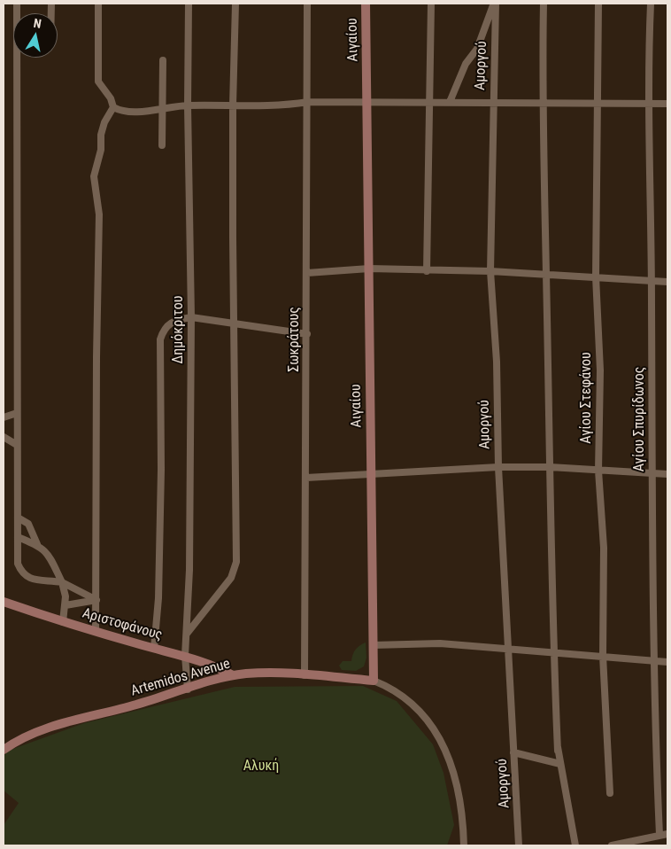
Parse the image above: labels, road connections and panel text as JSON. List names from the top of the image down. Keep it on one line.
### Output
{"streets":{"main road":["Αιγαίου","Αριστοφάνους","Artemidos Avenue"],"street":["Αμοργού","Δημόκριτου","Σωκράτους","Αγίου Στεφάνου","Αγίου Σπυρίδωνος"]},"crossings":[["Αιγαίου","Artemidos Avenue"],["Δημόκριτου","Αριστοφάνους"],["Δημόκριτου","Artemidos Avenue"],["Σωκράτους","Artemidos Avenue"],["Αριστοφάνους","Artemidos Avenue"]],"parks":["Αλυκή"],"north":"top"}
